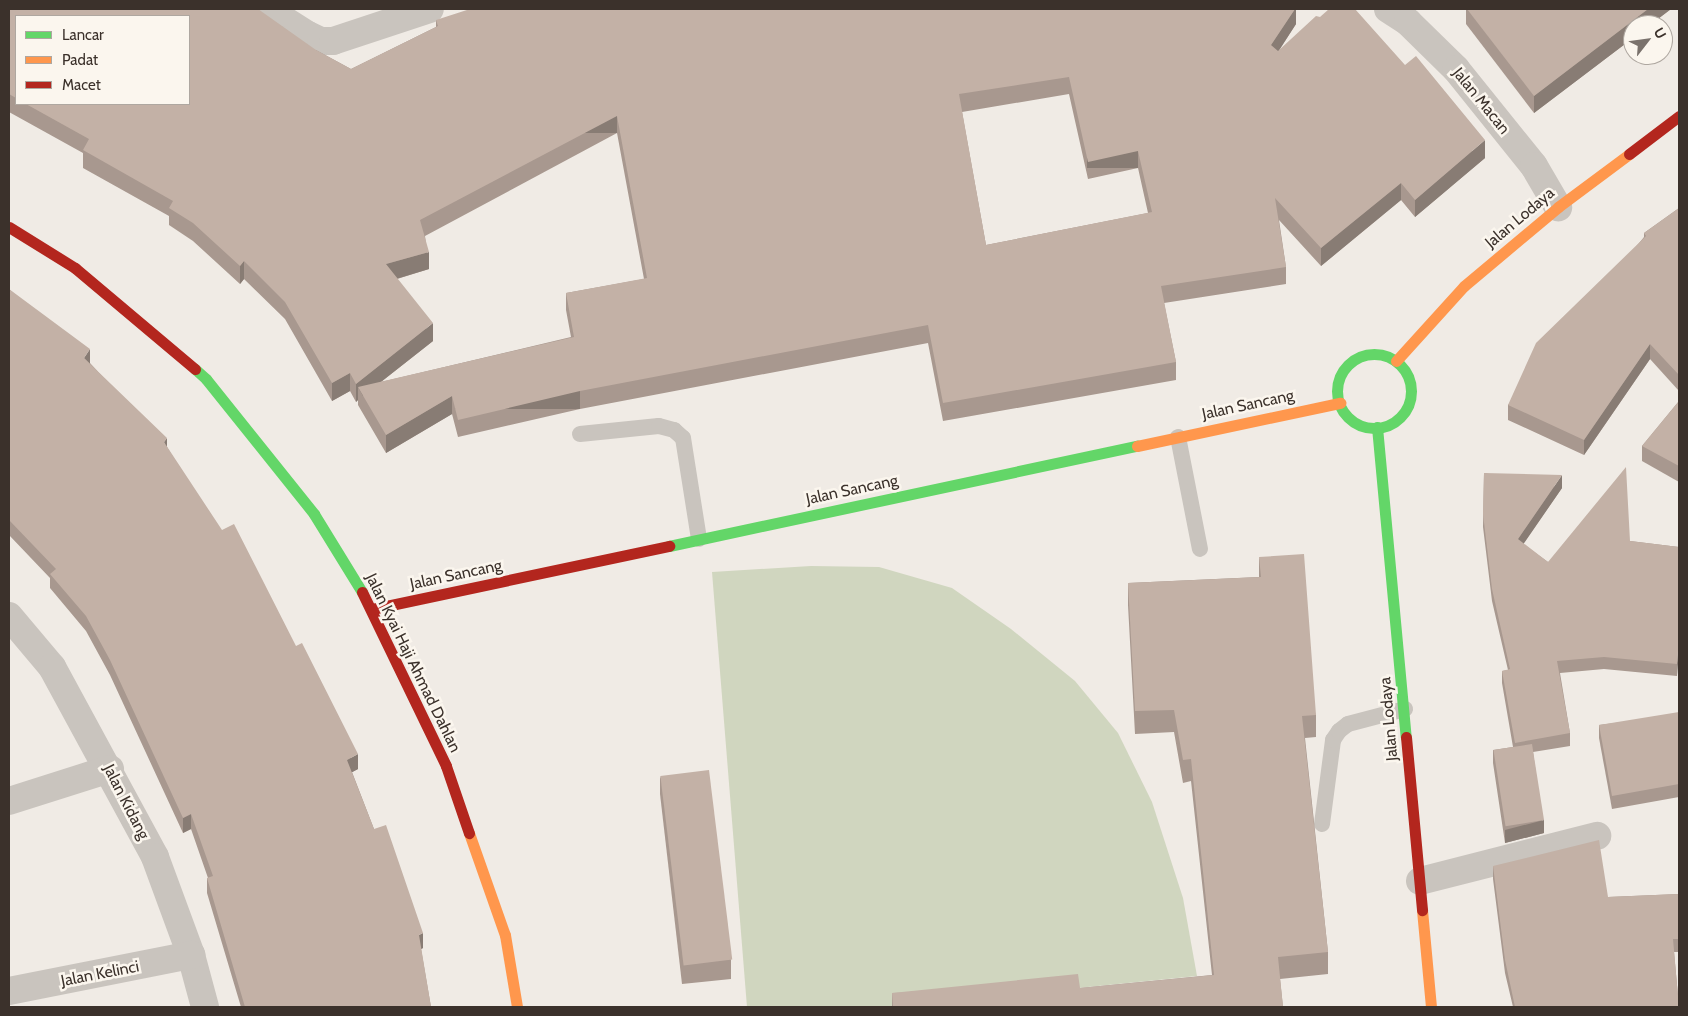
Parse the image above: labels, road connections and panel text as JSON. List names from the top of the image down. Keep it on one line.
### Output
{"streets":{"street":["Jalan Macan","Jalan Lodaya","Jalan Sancang","Jalan Kyai Haji Ahmad Dahlan","Jalan Kidang","Jalan Kelinci"]},"crossings":[["Jalan Macan","Jalan Lodaya"],["Jalan Lodaya","Jalan Sancang"],["Jalan Sancang","Jalan Kyai Haji Ahmad Dahlan"],["Jalan Kidang","Jalan Kelinci"]],"legend":["Lancar","Padat","Macet"],"north":"top right"}
